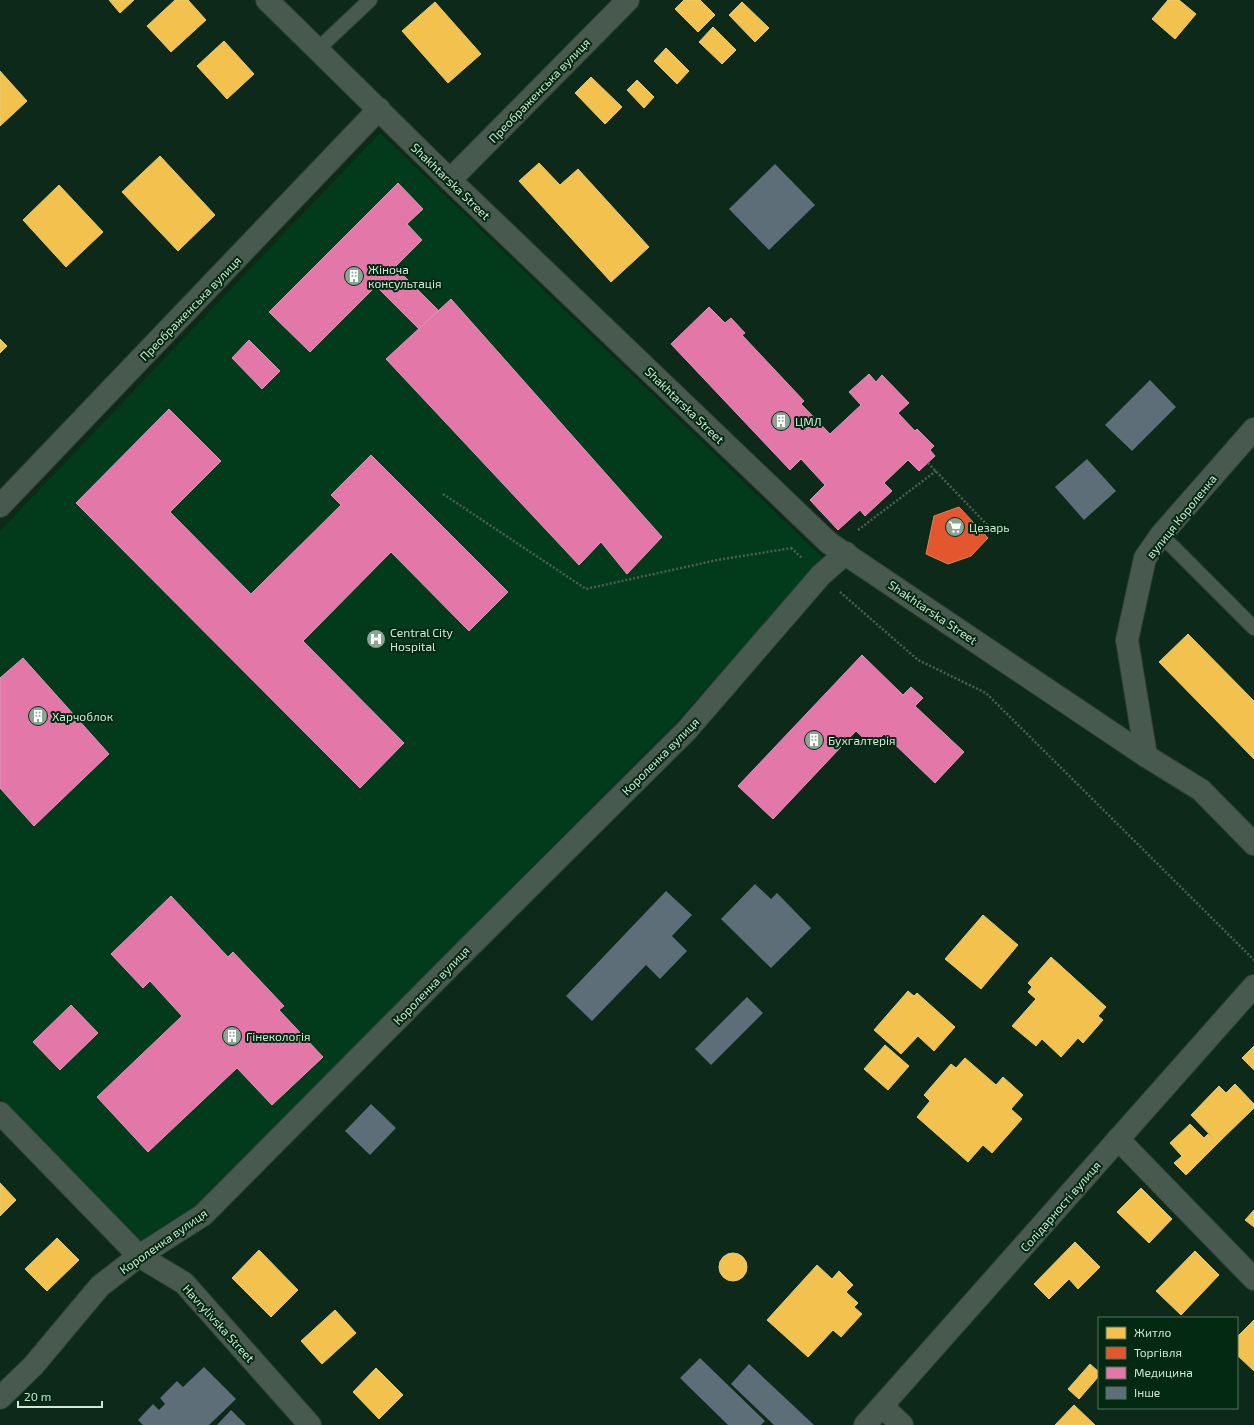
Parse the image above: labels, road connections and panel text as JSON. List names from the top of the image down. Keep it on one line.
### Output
{"streets":{"street":["Преображенська вулиця","Shakhtarska Street","вулиця Короленка","Короленка вулиця","Солідарності вулиця","Havrylivska Street"]},"crossings":[["Преображенська вулиця","Shakhtarska Street"],["Shakhtarska Street","вулиця Короленка"],["Shakhtarska Street","Короленка вулиця"],["Короленка вулиця","Havrylivska Street"]],"places":{"building":["Жіноча консультація","ЦМЛ","Харчоблок","Бухгалтерія","Гінекологія"],"supermarket":["Цезарь"],"hospital":["Central City Hospital"]},"legend":["Житло","Торгівля","Медицина","Інше"],"scale_bar":"20 m"}
